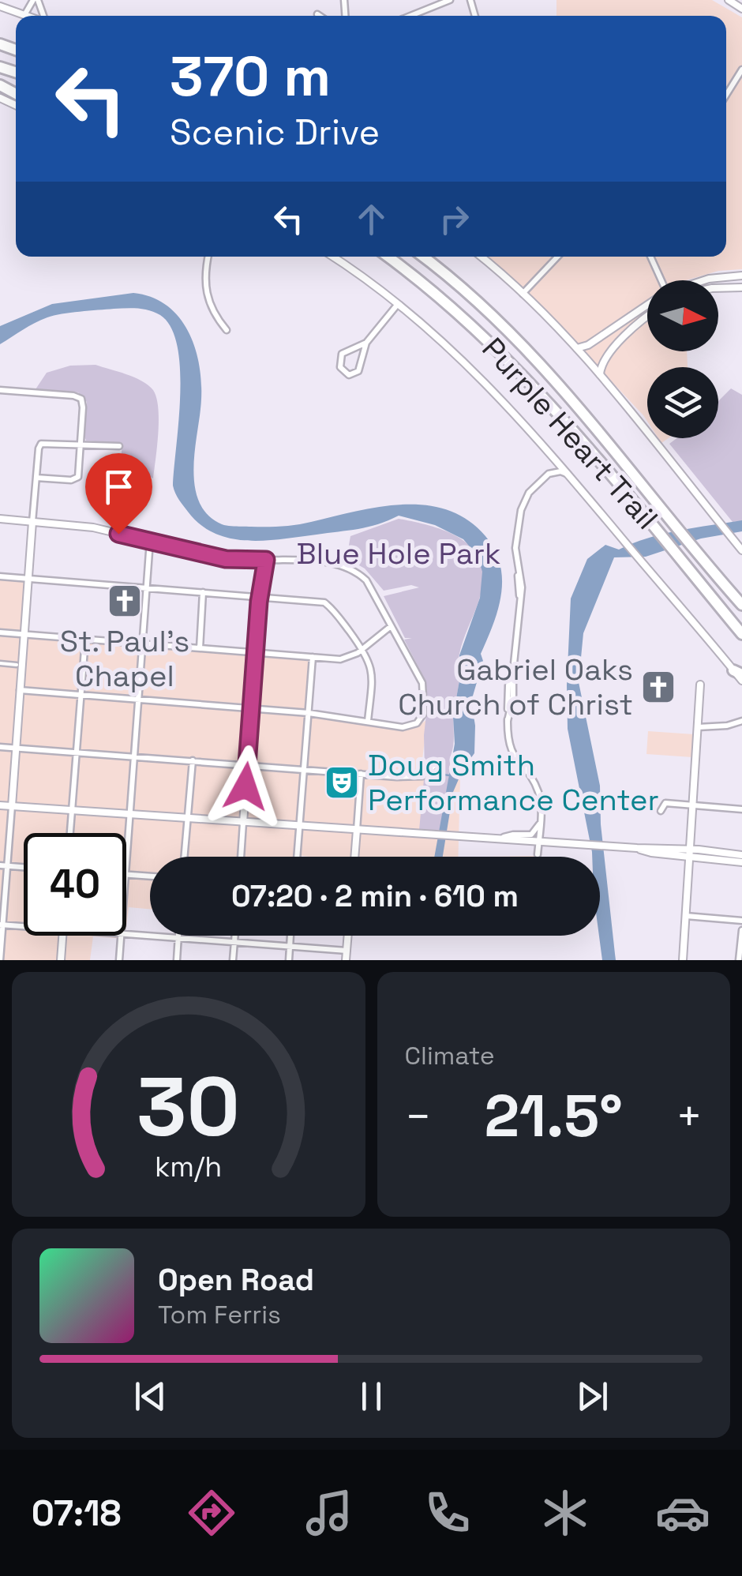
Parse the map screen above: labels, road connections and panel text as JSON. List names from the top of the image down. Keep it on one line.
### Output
{"streets":{"highway":["Purple Heart Trail"]},"parks":["Blue Hole Park"],"places":{"church":["St. Paul's Chapel","Gabriel Oaks Church of Christ"],"theatre":["Doug Smith Performance Center"]},"north":"right","page":{"turn":["370 m","Scenic Drive"],"limit":"40","trip":"07:20 · 2 min · 610 m","tile":"Climate","heat":["−","21.5°","+"],"song":["Open Road","Tom Ferris"],"tabs":"07:18","gauge":["30","km/h"]}}
